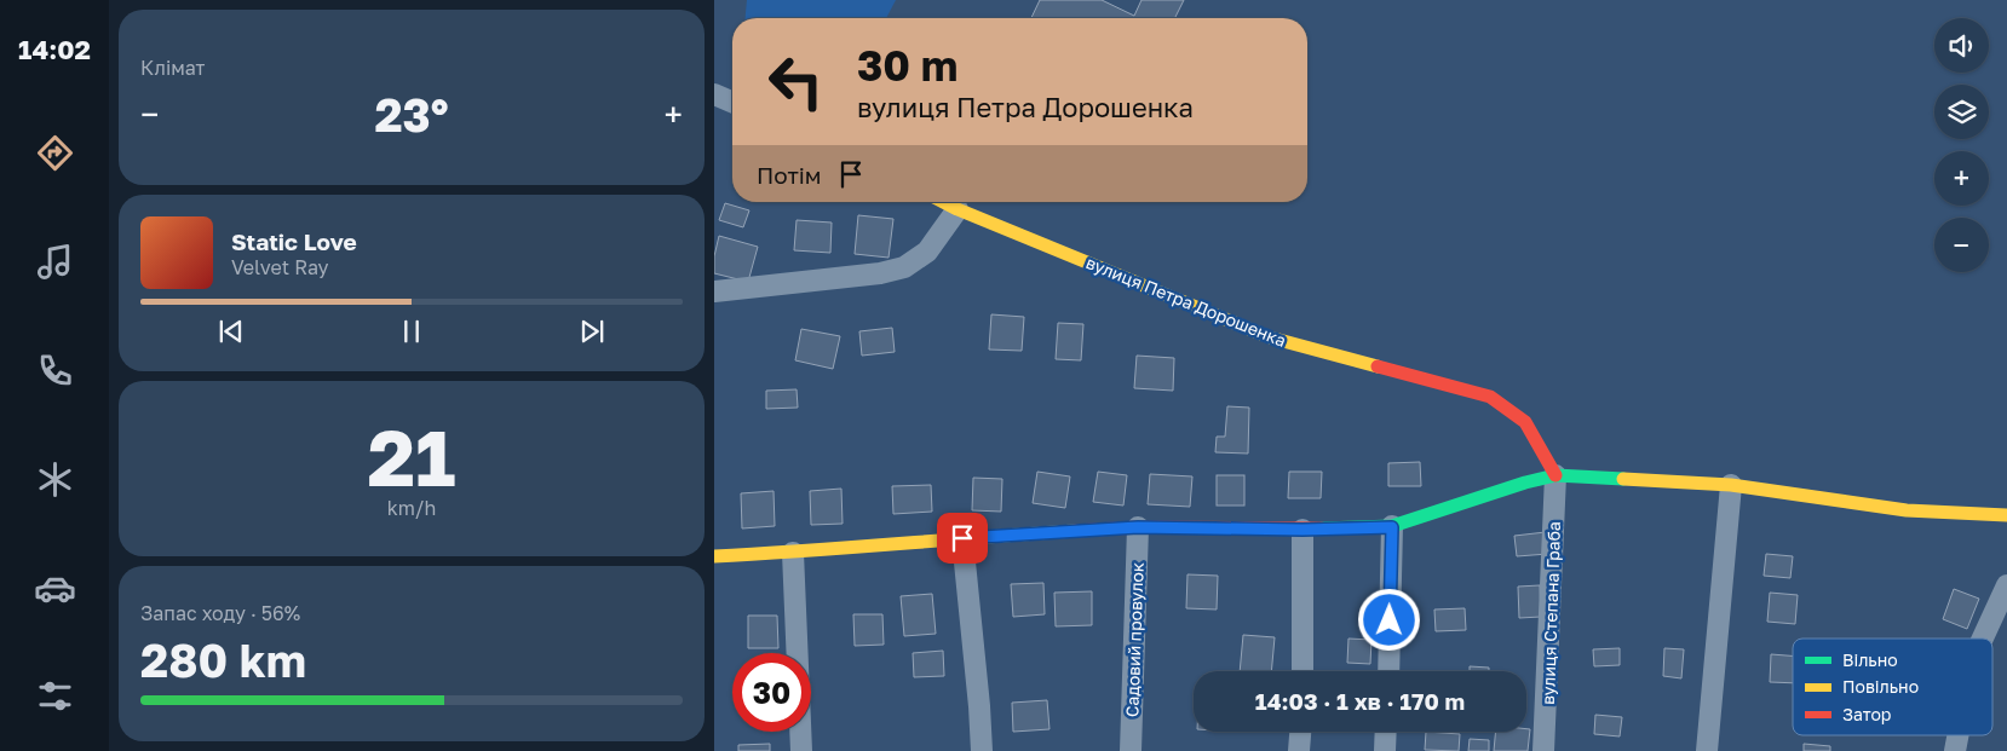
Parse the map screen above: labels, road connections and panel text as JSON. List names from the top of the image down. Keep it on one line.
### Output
{"streets":{"street":["вулиця Петра Дорошенка","вулиця Степана Граба","Садовий провулок"]},"crossings":[["вулиця Петра Дорошенка","вулиця Степана Граба"]],"legend":["Вільно","Повільно","Затор"],"page":{"tabs":"14:02","tile":["Клімат",["21","km/h"],["Запас ходу · 56%","280 km"]],"map_buttons":["+","−"],"turn":["30 m","вулиця Петра Дорошенка"],"heat":["−","23°","+"],"then":"Потім","song":["Static Love","Velvet Ray"],"limit":"30","trip":"14:03 · 1 хв · 170 m"}}
